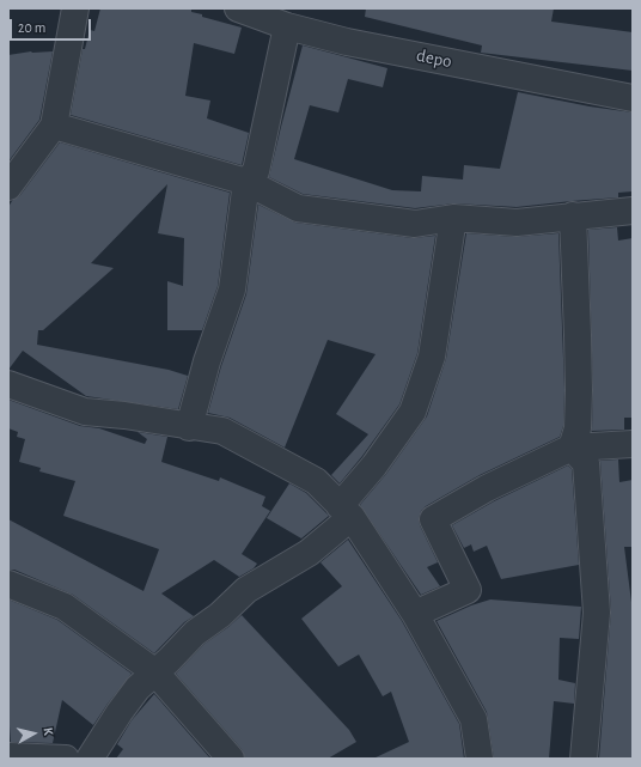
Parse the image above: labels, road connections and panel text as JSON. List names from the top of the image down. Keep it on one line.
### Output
{"streets":{"street":["depo"]},"scale_bar":"20 m","north":"right"}
